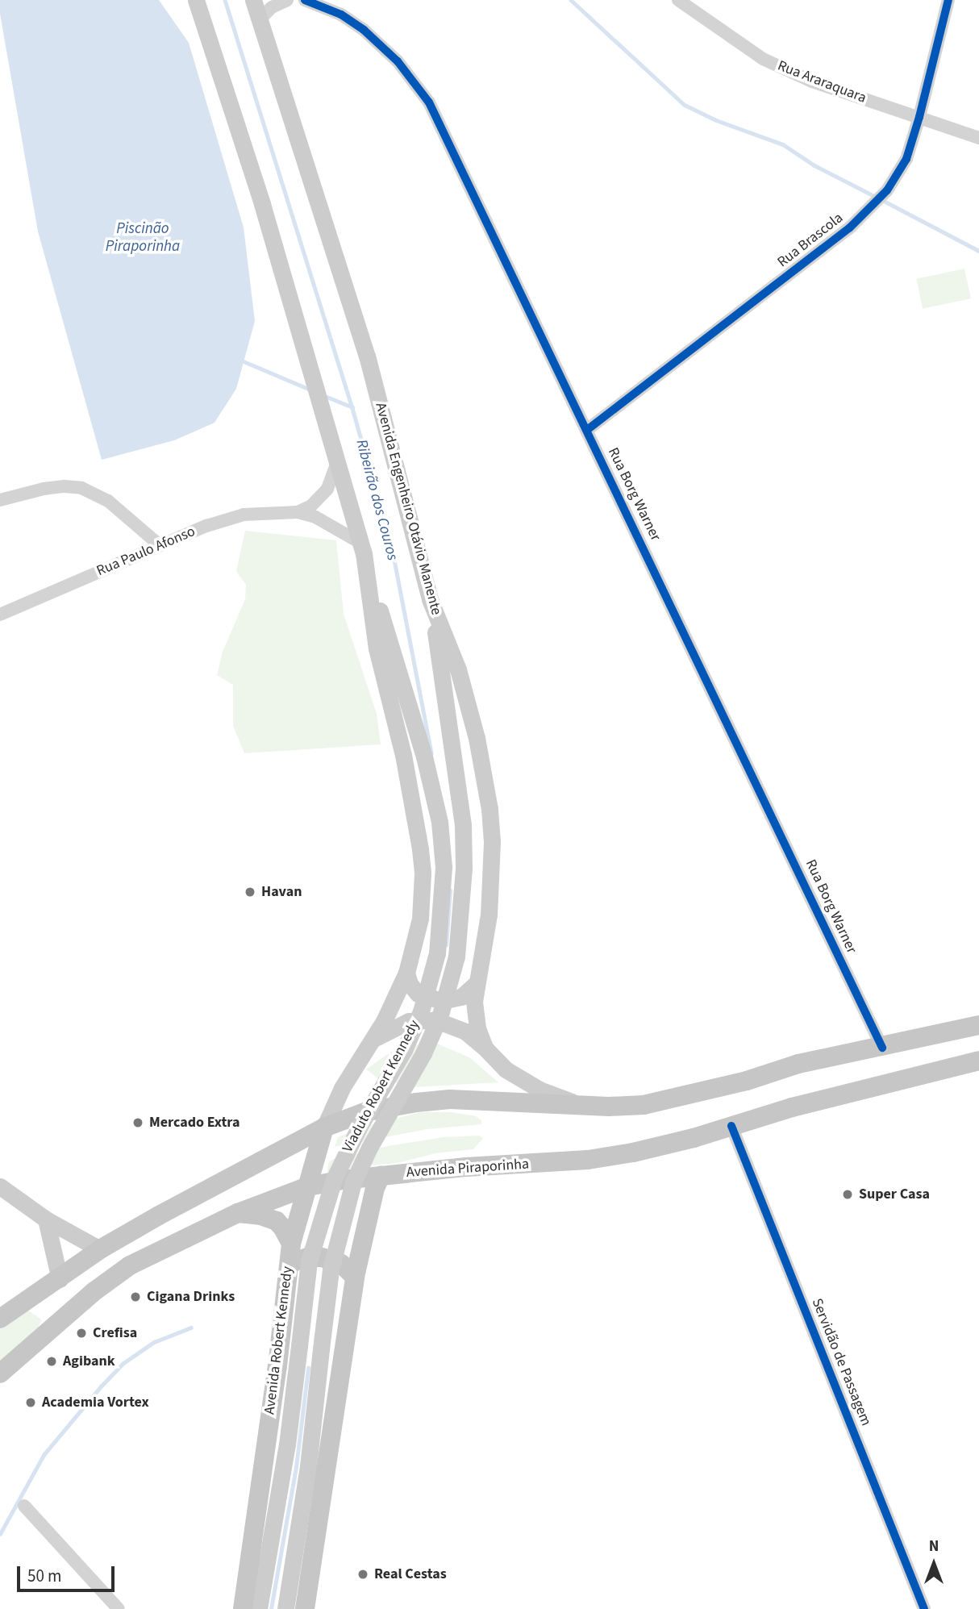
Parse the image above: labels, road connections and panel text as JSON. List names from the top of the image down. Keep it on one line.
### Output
{"streets":{"main road":["Avenida Engenheiro Otávio Manente","Viaduto Robert Kennedy","Avenida Piraporinha","Avenida Robert Kennedy"],"street":["Rua Araraquara","Rua Brascola","Rua Borg Warner","Rua Paulo Afonso","Servidão de Passagem"]},"crossings":[["Rua Araraquara","Rua Brascola"],["Rua Brascola","Rua Borg Warner"],["Avenida Engenheiro Otávio Manente","Viaduto Robert Kennedy"],["Avenida Piraporinha","Avenida Robert Kennedy"],["Avenida Piraporinha","Servidão de Passagem"]],"water":["Piscinão Piraporinha","Ribeirão dos Couros"],"places":["Havan","Mercado Extra","Super Casa","Cigana Drinks","Crefisa","Agibank","Academia Vortex","Real Cestas"],"scale_bar":"50 m","north":"top"}
